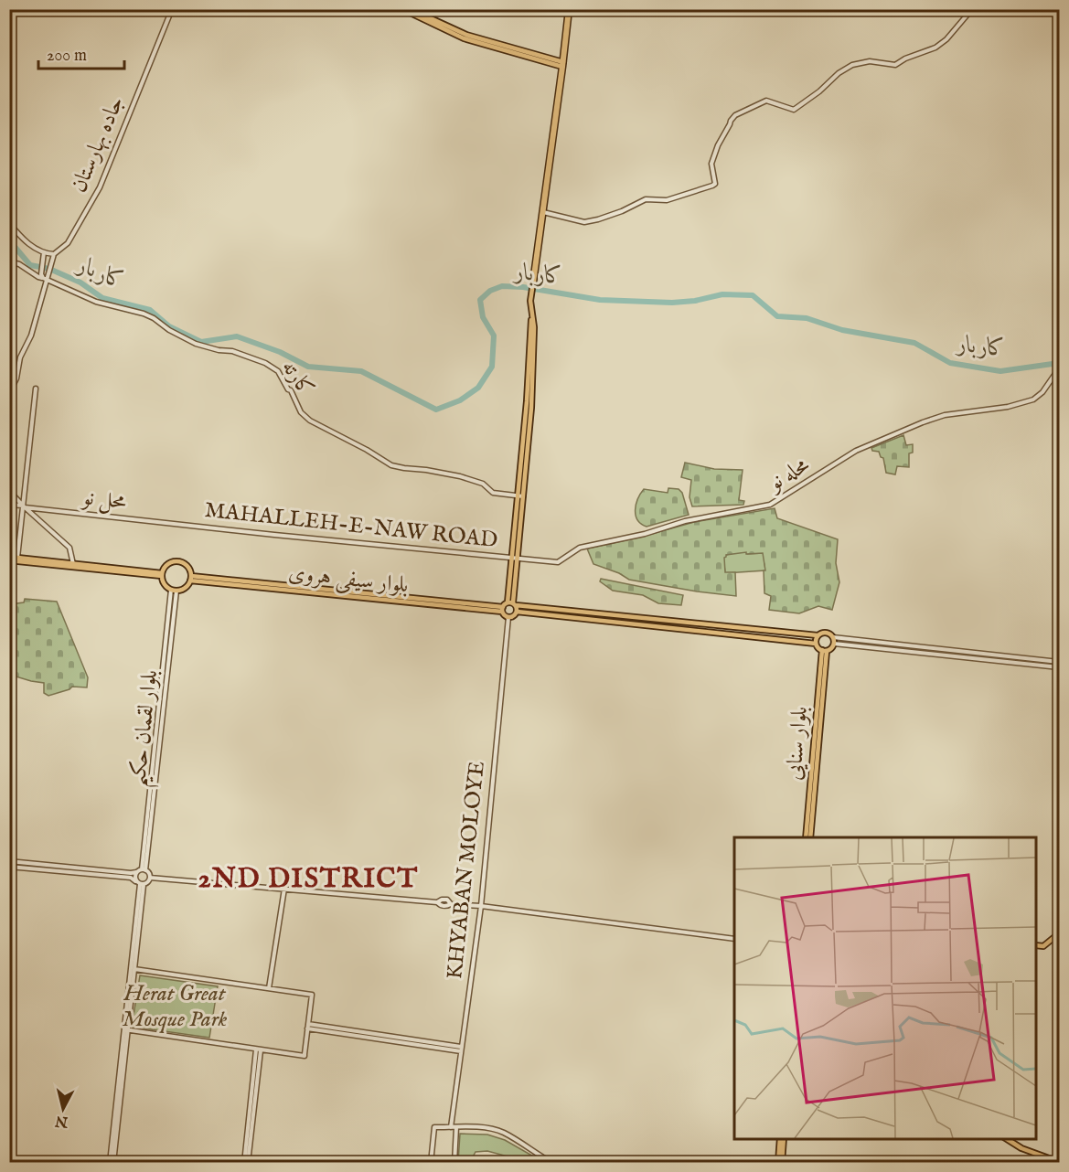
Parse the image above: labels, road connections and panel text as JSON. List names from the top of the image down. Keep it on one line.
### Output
{"streets":{"main road":["بلوار سیفی هروی","بلوار سنایی"],"street":["جاده بهارستان","کارته","محله نو","محل نو","MAHALLEH-E-NAW ROAD","بلوار لقمان حکیم","KHYABAN MOLOYE"]},"crossings":[["جاده بهارستان","کارته"],["محله نو","MAHALLEH-E-NAW ROAD"],["محل نو","MAHALLEH-E-NAW ROAD"],["بلوار سیفی هروی","بلوار لقمان حکیم"]],"districts":["2ND DISTRICT"],"water":["کاربار"],"parks":["Herat Great Mosque Park"],"scale_bar":"200 m","north":"bottom"}
